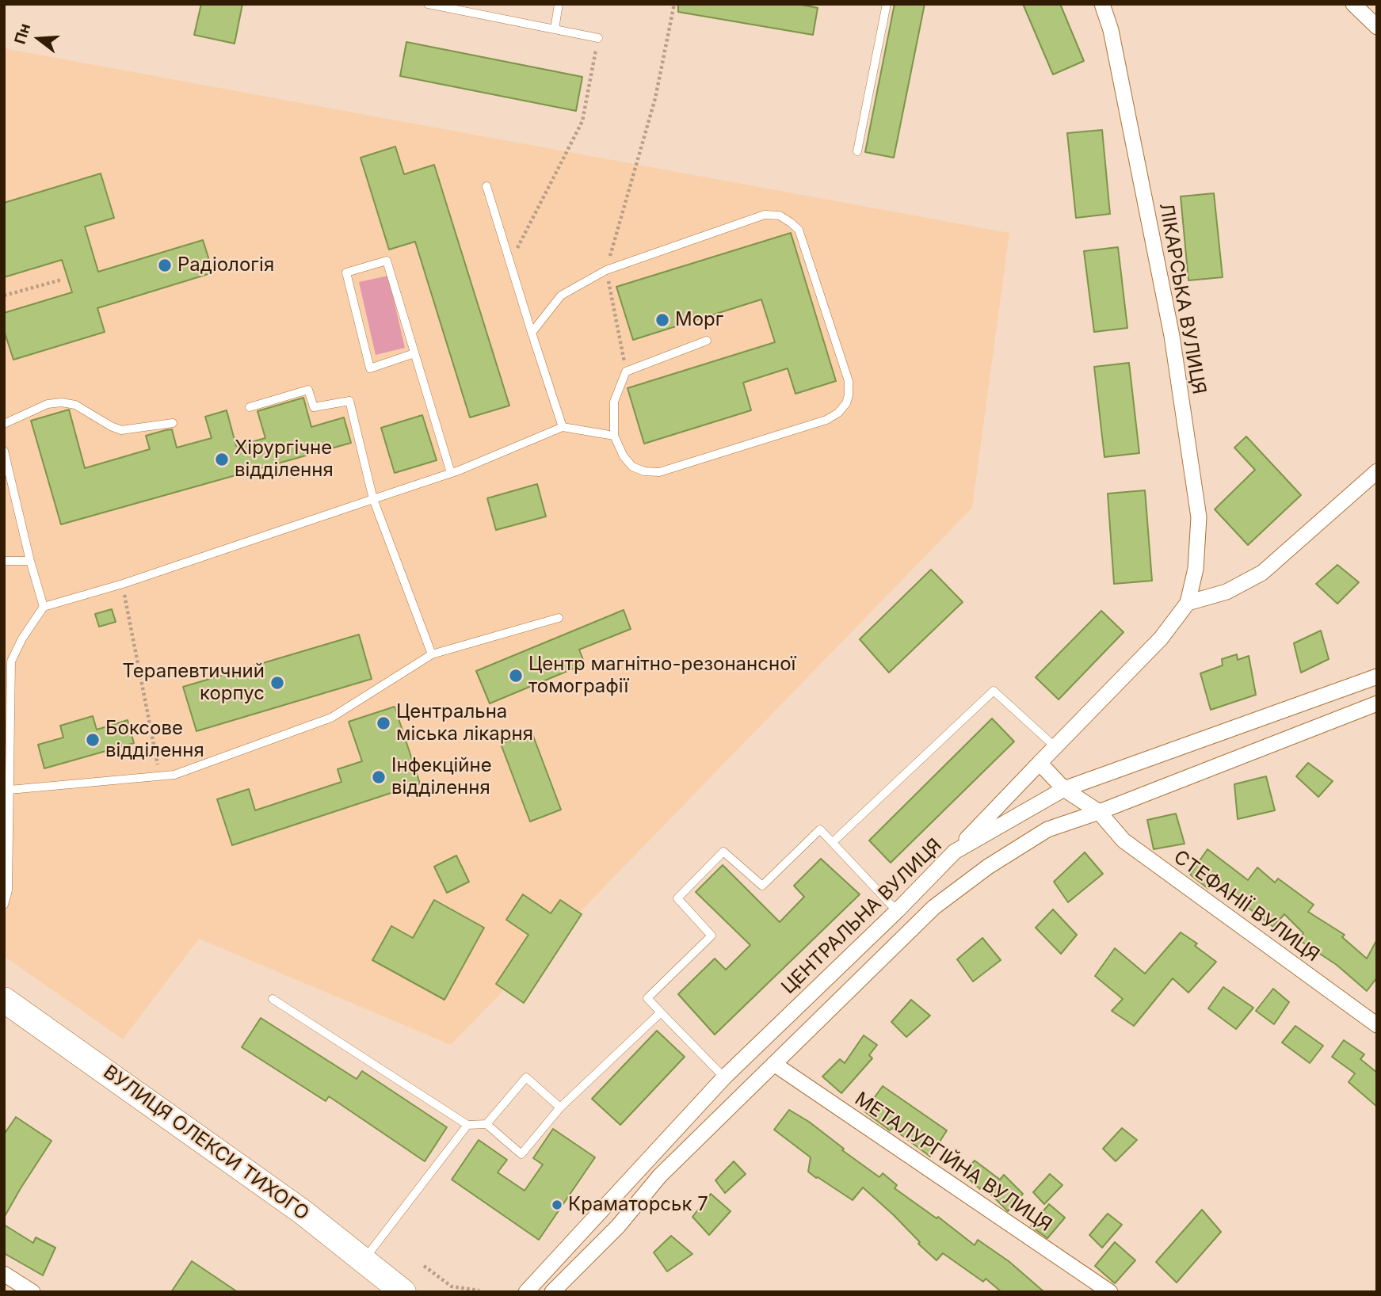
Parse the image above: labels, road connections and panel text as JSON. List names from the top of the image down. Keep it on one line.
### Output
{"streets":{"main road":["ВУЛИЦЯ ОЛЕКСИ ТИХОГО"],"street":["ЛІКАРСЬКА ВУЛИЦЯ","СТЕФАНІЇ ВУЛИЦЯ","ЦЕНТРАЛЬНА ВУЛИЦЯ","МЕТАЛУРГІЙНА ВУЛИЦЯ"]},"crossings":[["СТЕФАНІЇ ВУЛИЦЯ","ЦЕНТРАЛЬНА ВУЛИЦЯ"]],"places":["Радіологія","Морг","Хірургічне відділення","Центр магнітно-резонансної томографії","Терапевтичний корпус","Центральна міська лікарня","Боксове відділення","Інфекційне відділення","Краматорськ 7"],"north":"left"}
